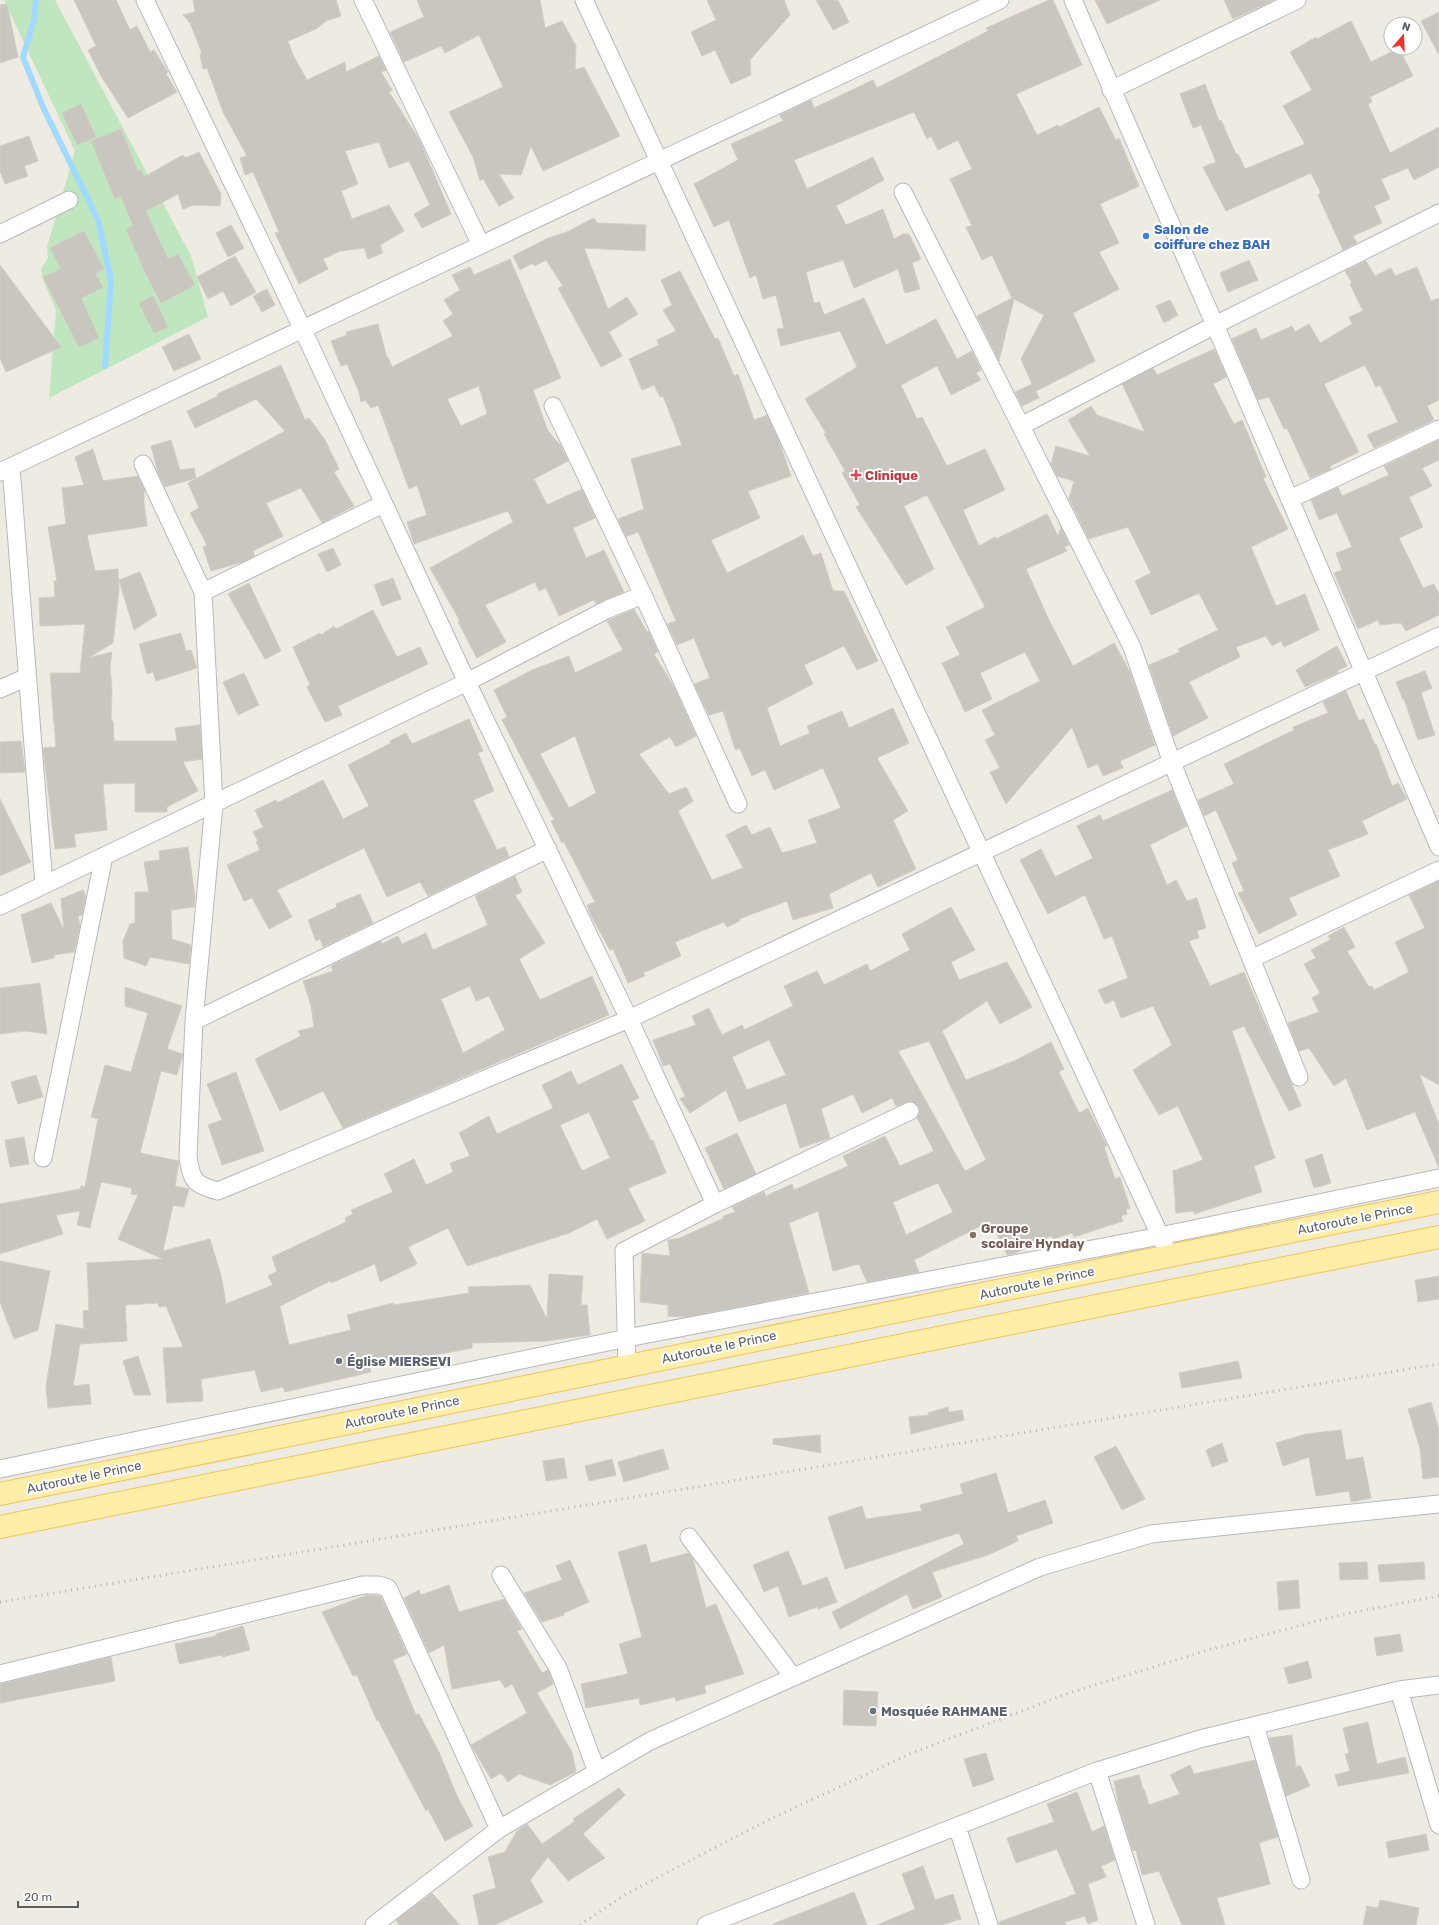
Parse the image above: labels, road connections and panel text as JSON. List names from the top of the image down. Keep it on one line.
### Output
{"streets":{"main road":["Autoroute le Prince"]},"places":{"other":["Salon de coiffure chez BAH","Groupe scolaire Hynday","Église MIERSEVI","Mosquée RAHMANE"],"health":["Clinique"]},"scale_bar":"20 m","north":"top"}
